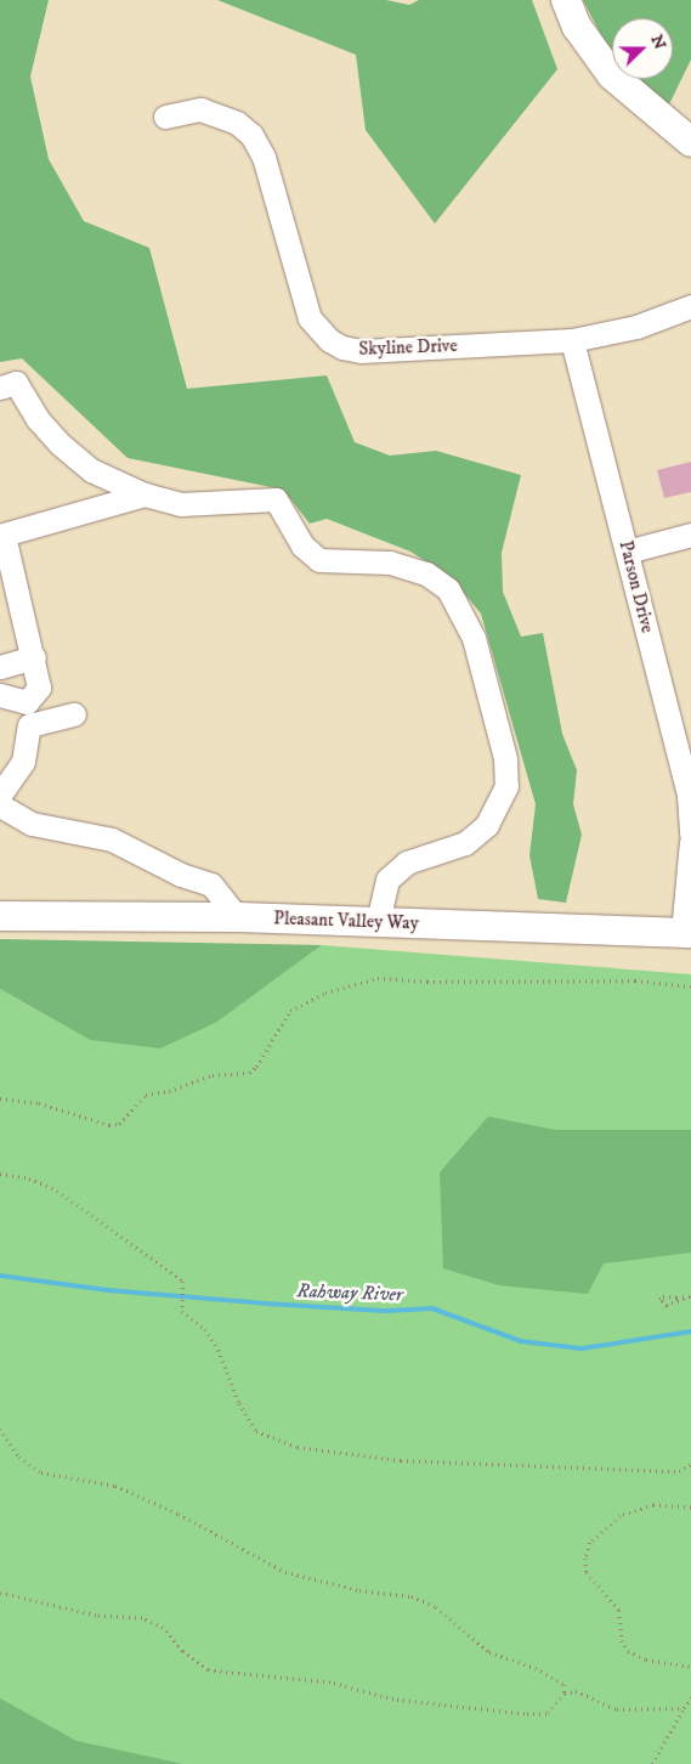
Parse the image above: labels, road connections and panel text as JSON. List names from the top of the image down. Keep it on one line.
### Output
{"streets":{"main road":["Pleasant Valley Way"],"street":["Skyline Drive","Parson Drive"]},"crossings":[["Skyline Drive","Parson Drive"]],"water":["Rahway River"],"north":"right"}
